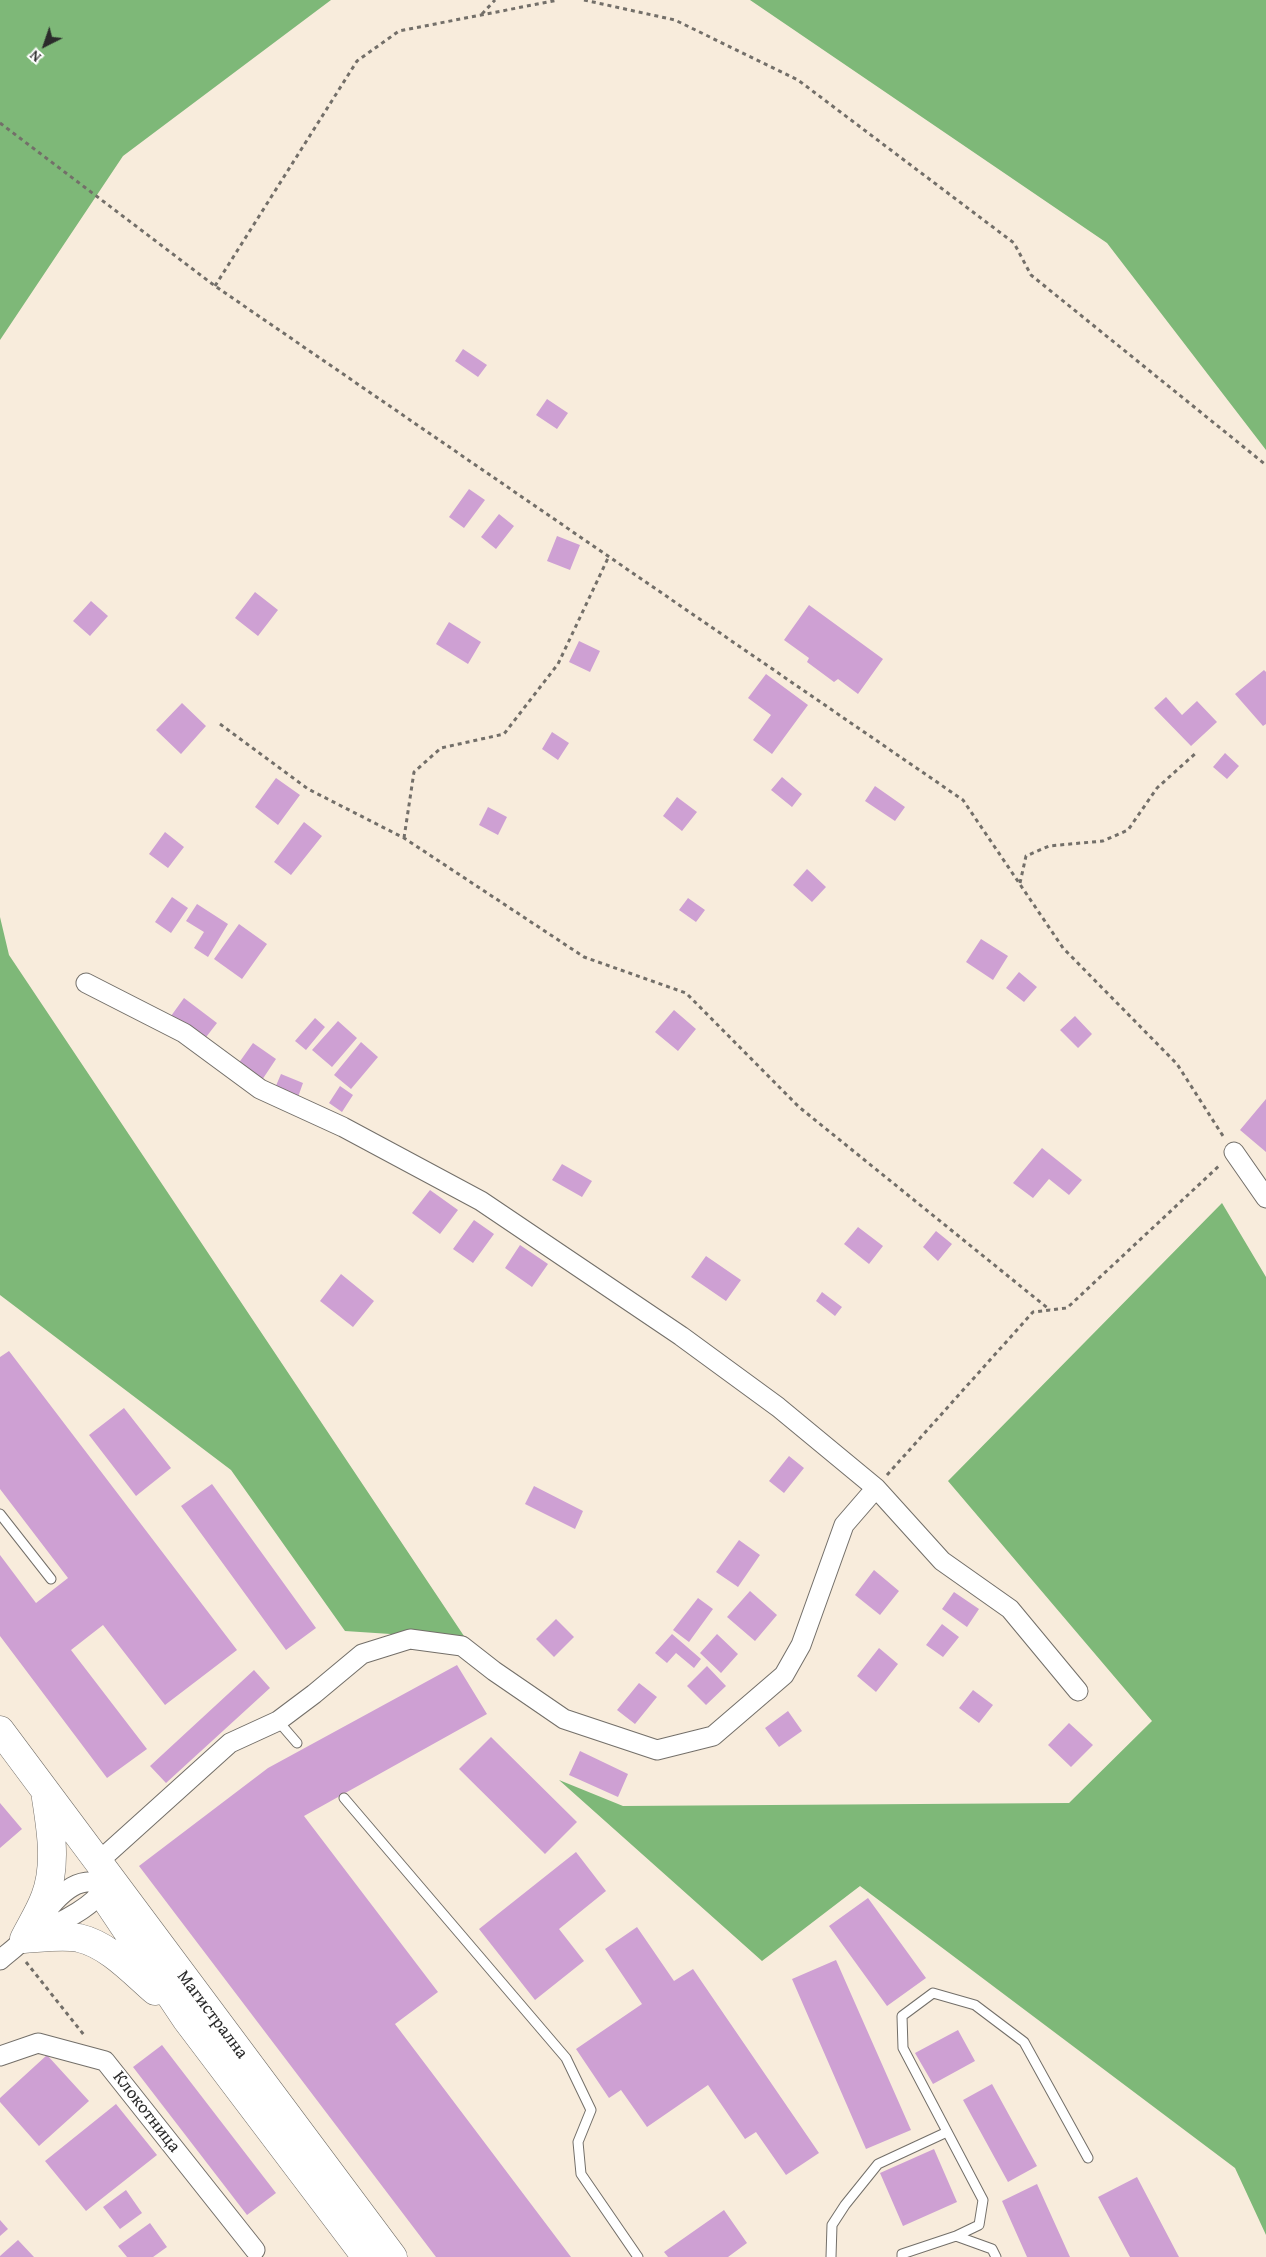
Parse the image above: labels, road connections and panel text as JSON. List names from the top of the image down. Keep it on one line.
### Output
{"streets":{"main road":["Магистрална"],"street":["Клокотница"]},"north":"bottom left"}
